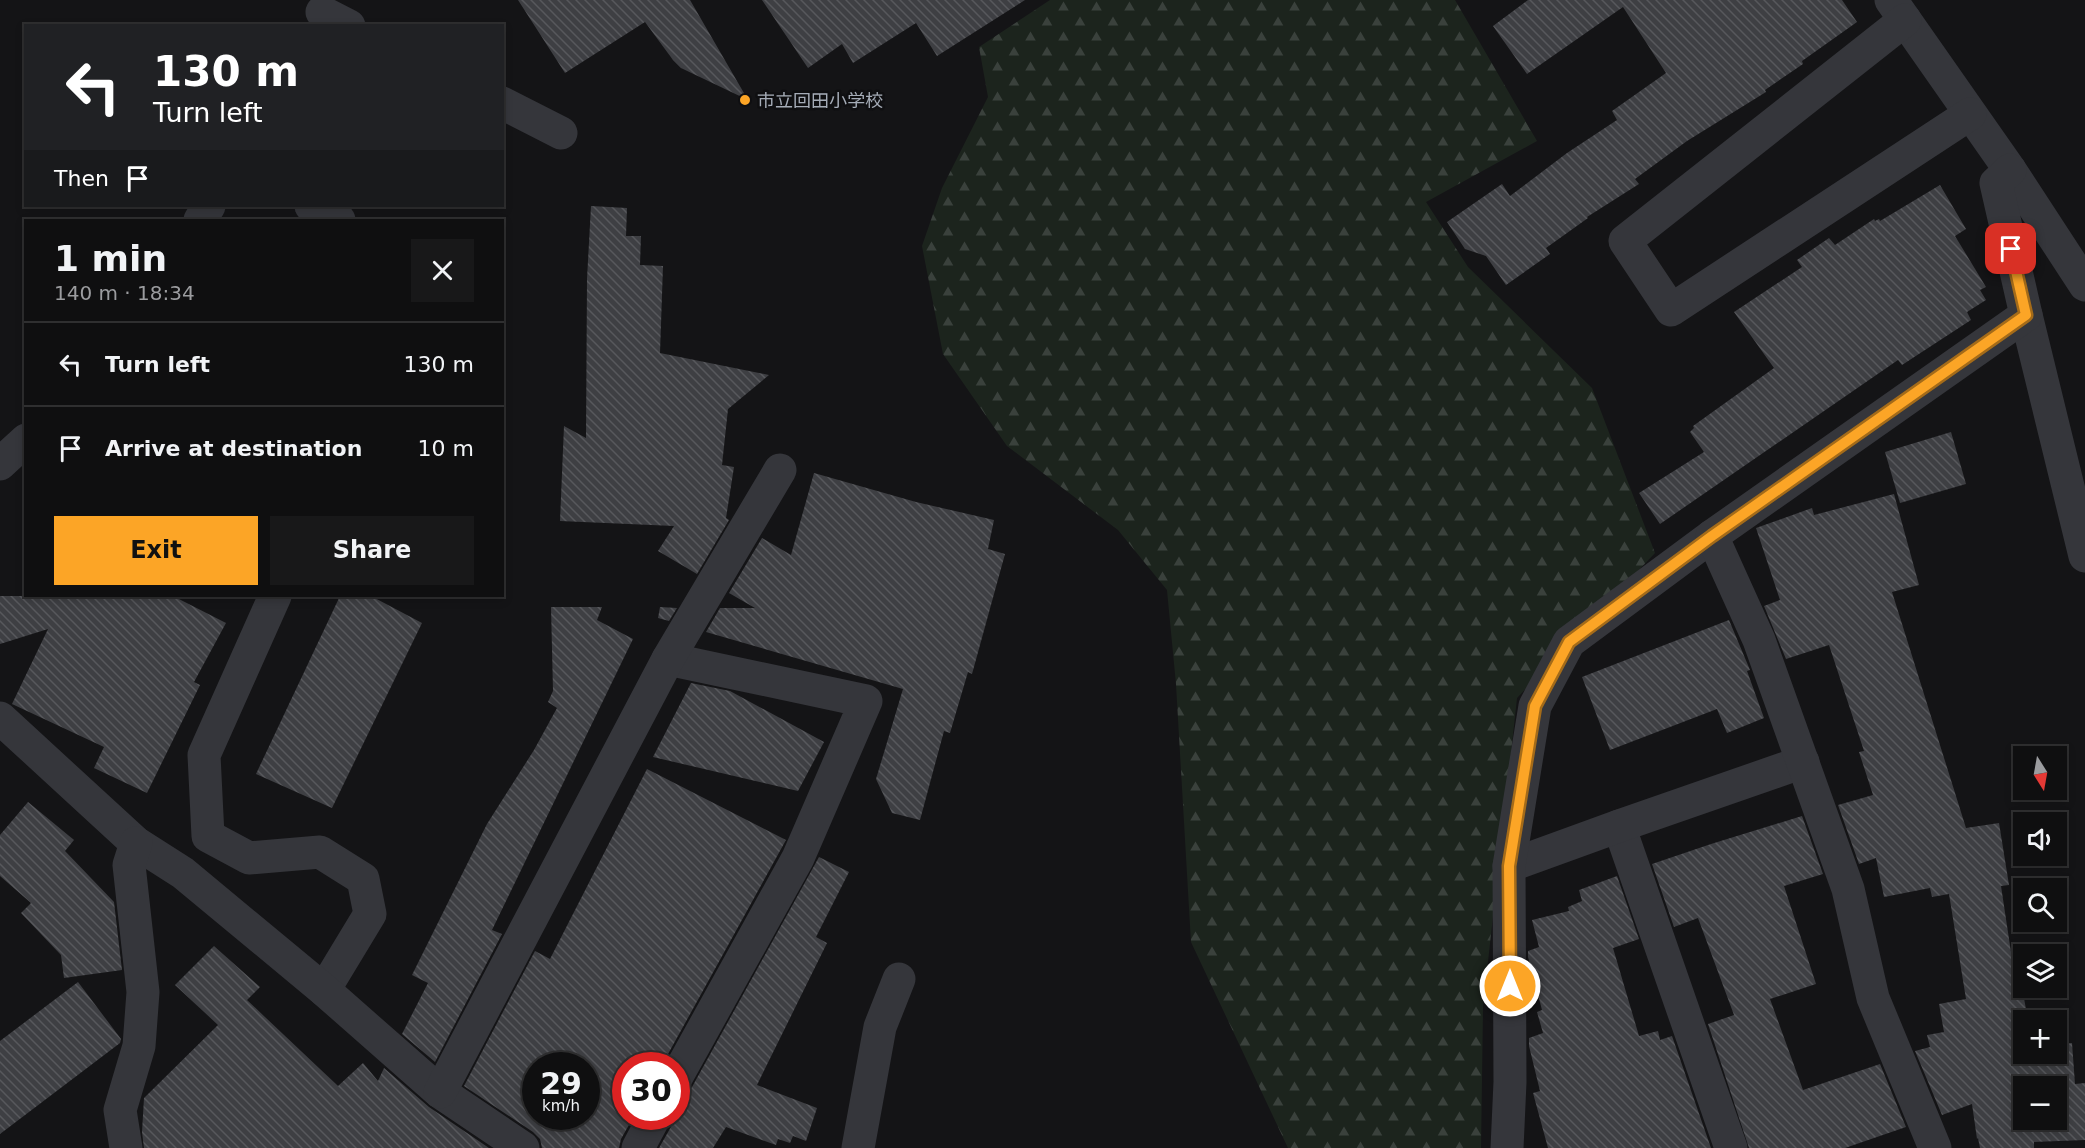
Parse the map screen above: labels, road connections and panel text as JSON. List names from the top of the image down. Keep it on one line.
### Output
{"places":["市立回田小学校"],"north":"bottom","page":{"turn":["130 m","Turn left"],"then":"Then","heading":["1 min","140 m · 18:34"],"list":[{"name":"Turn left","value":"130 m"},{"name":"Arrive at destination","value":"10 m"}],"buttons":["Exit","Share"],"map_buttons":["+","−"],"speed":"29 km/h","limit":"30"}}
